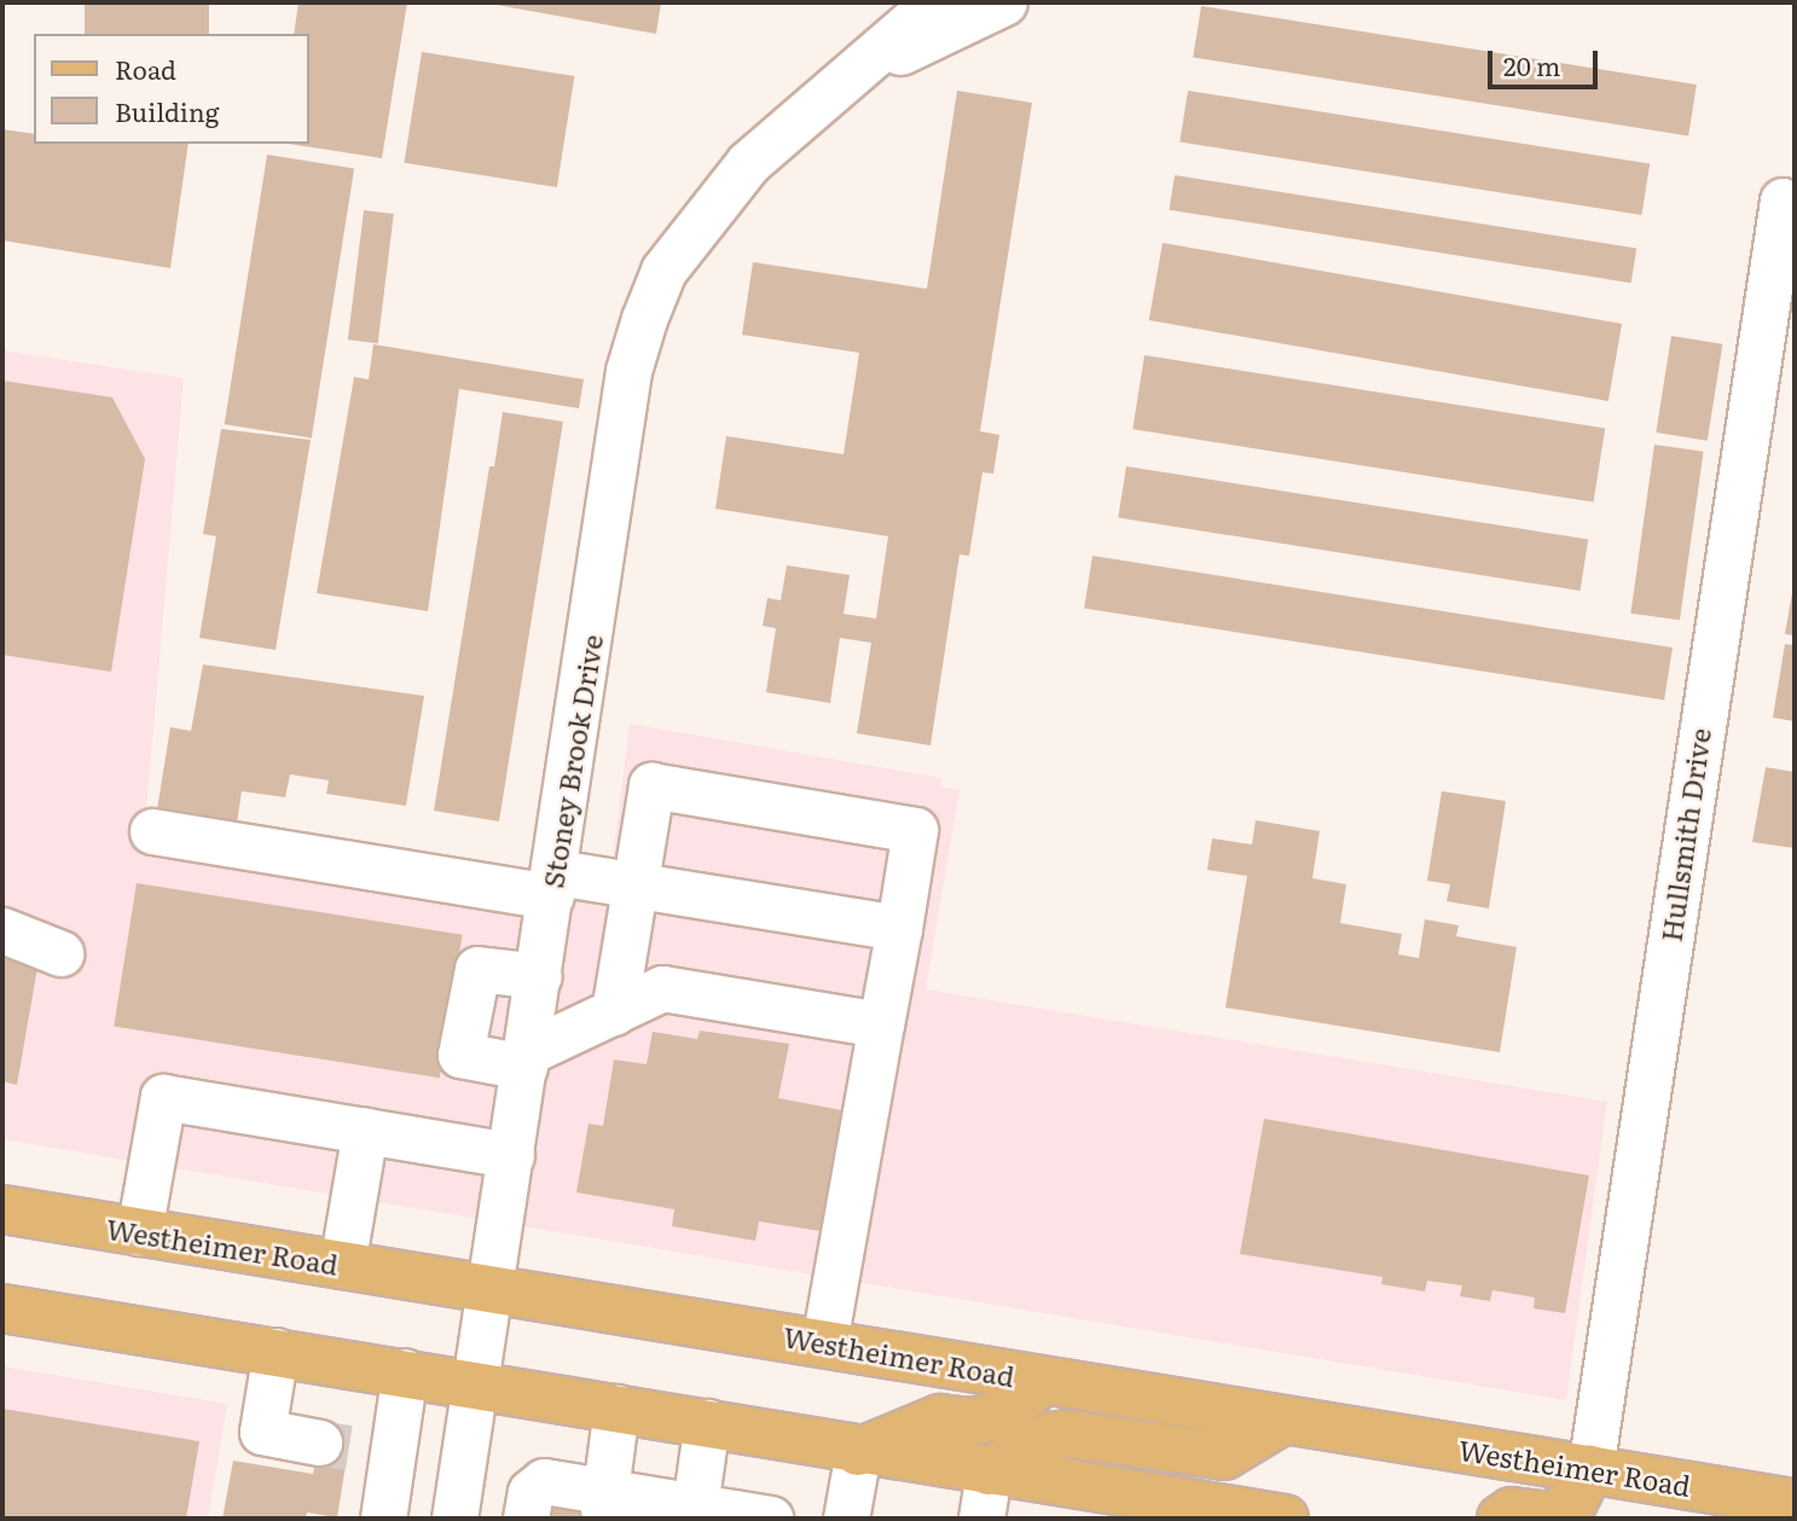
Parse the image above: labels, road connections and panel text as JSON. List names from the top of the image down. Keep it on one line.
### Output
{"streets":{"main road":["Westheimer Road"],"street":["Stoney Brook Drive","Hullsmith Drive"]},"crossings":[["Stoney Brook Drive","Westheimer Road"],["Hullsmith Drive","Westheimer Road"]],"legend":["Road","Building"],"scale_bar":"20 m"}
